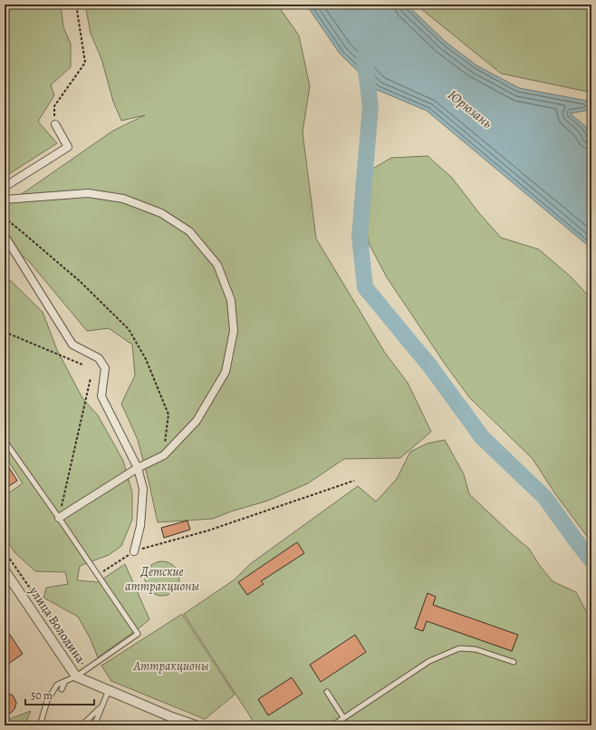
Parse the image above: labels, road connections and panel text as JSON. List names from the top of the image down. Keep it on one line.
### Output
{"streets":{"street":["улица Володина"]},"water":["Юрюзань"],"parks":["Детские аттракционы","Аттракционы"],"scale_bar":"50 m"}
